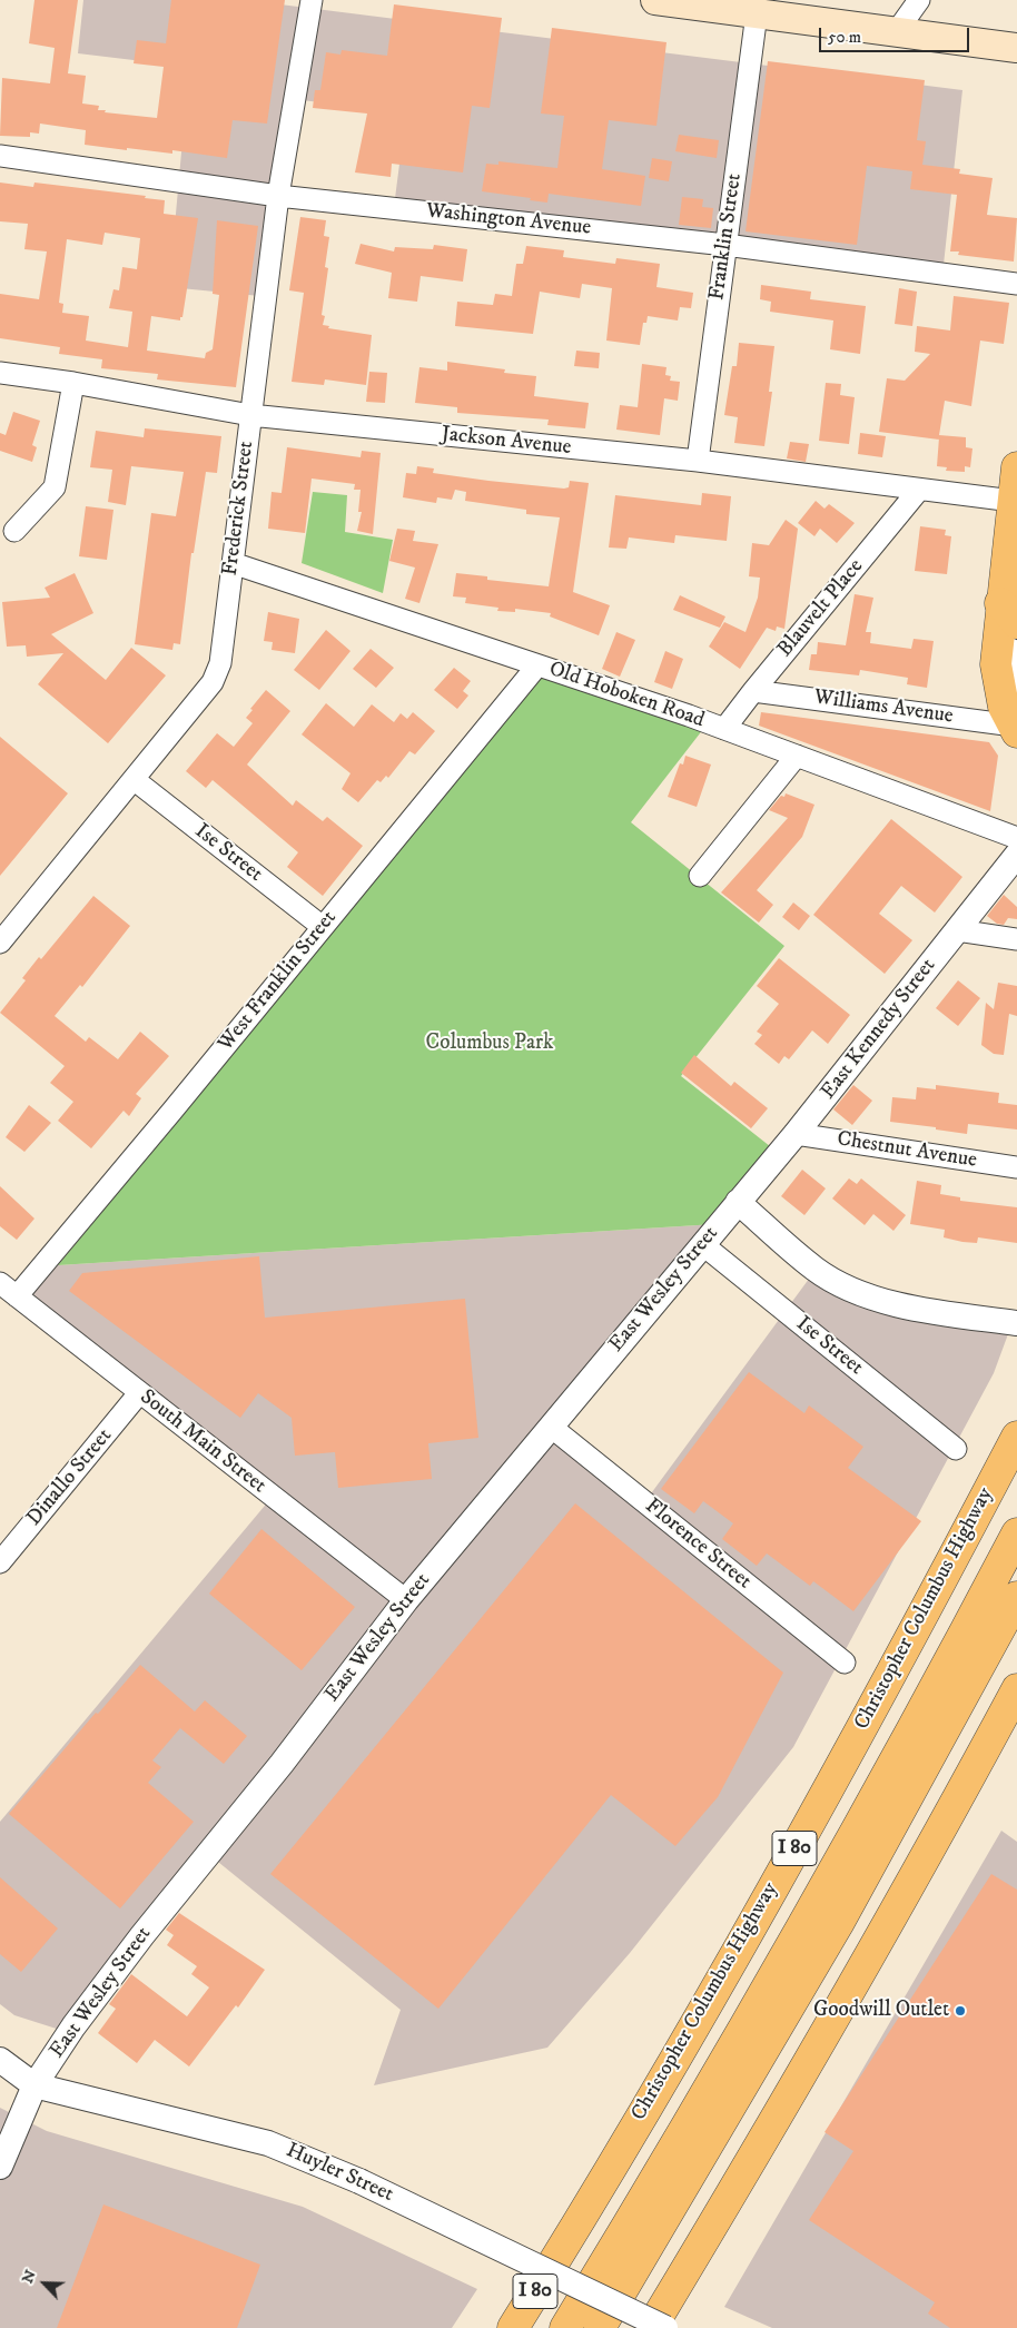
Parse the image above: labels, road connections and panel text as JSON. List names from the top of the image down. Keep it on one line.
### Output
{"streets":{"main road":["Christopher Columbus Highway","I 80"],"street":["Washington Avenue","Franklin Street","Jackson Avenue","Frederick Street","Blauvelt Place","Old Hoboken Road","Williams Avenue","Ise Street","West Franklin Street","East Kennedy Street","Chestnut Avenue","East Wesley Street","South Main Street","Dinallo Street","Florence Street","Huyler Street"]},"crossings":[["Washington Avenue","Franklin Street"],["Washington Avenue","Frederick Street"],["Franklin Street","Jackson Avenue"],["Jackson Avenue","Frederick Street"],["Jackson Avenue","Blauvelt Place"],["Frederick Street","Old Hoboken Road"],["Frederick Street","Ise Street"],["Blauvelt Place","Old Hoboken Road"],["Blauvelt Place","Williams Avenue"],["Old Hoboken Road","West Franklin Street"],["Ise Street","West Franklin Street"],["Ise Street","East Wesley Street"],["West Franklin Street","South Main Street"],["East Kennedy Street","Chestnut Avenue"],["East Kennedy Street","East Wesley Street"],["East Wesley Street","South Main Street"],["East Wesley Street","Florence Street"],["East Wesley Street","Huyler Street"],["South Main Street","Dinallo Street"]],"parks":["Columbus Park"],"places":["Goodwill Outlet"],"scale_bar":"50 m","north":"top left"}
